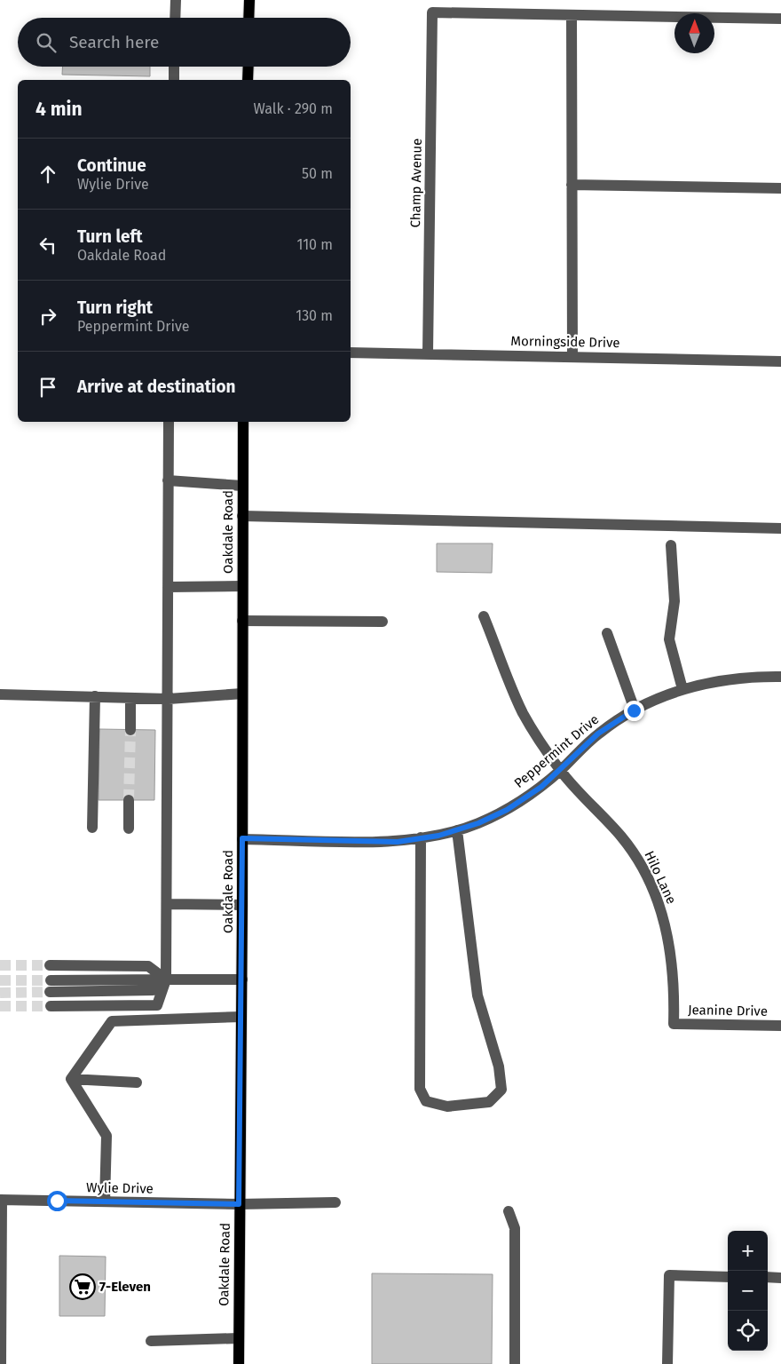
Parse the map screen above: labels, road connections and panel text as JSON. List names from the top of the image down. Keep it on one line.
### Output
{"streets":{"main road":["Oakdale Road"],"street":["Champ Avenue","Morningside Drive","Peppermint Drive","Hilo Lane","Jeanine Drive","Wylie Drive"]},"crossings":[["Champ Avenue","Morningside Drive"],["Oakdale Road","Peppermint Drive"],["Oakdale Road","Wylie Drive"],["Peppermint Drive","Hilo Lane"],["Hilo Lane","Jeanine Drive"]],"places":{"supermarket":["7-Eleven"]},"north":"top","page":{"search":"Search here","heading":["4 min","Walk · 290 m"],"list":[["Continue","Wylie Drive","50 m"],["Turn left","Oakdale Road","110 m"],["Turn right","Peppermint Drive","130 m"],"Arrive at destination"],"map_buttons":["+","−"]}}
